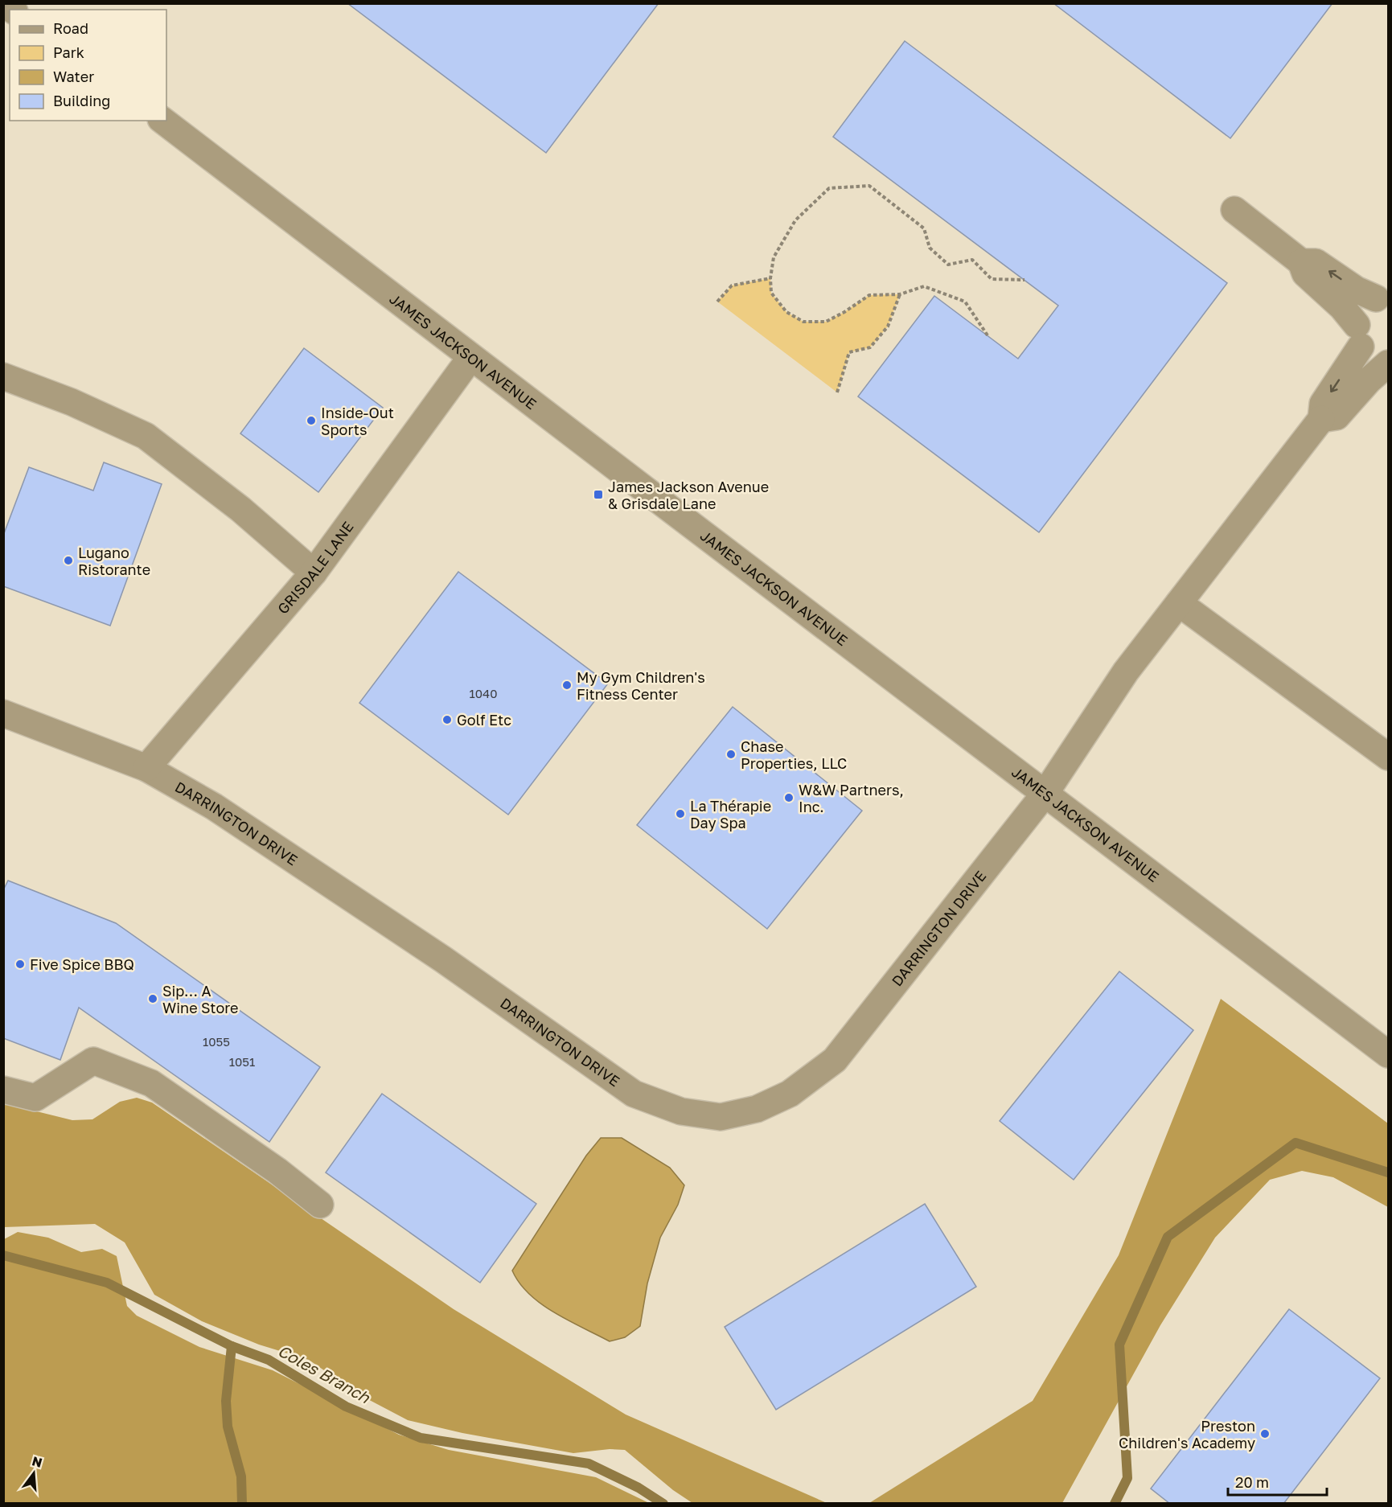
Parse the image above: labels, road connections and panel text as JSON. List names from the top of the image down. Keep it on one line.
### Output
{"streets":{"street":["JAMES JACKSON AVENUE","GRISDALE LANE","DARRINGTON DRIVE"]},"crossings":[["JAMES JACKSON AVENUE","GRISDALE LANE"],["JAMES JACKSON AVENUE","DARRINGTON DRIVE"],["GRISDALE LANE","DARRINGTON DRIVE"]],"water":["Coles Branch"],"places":{"other":["Inside-Out Sports","Lugano Ristorante","My Gym Children's Fitness Center","Golf Etc","Chase Properties, LLC","W&W Partners, Inc.","La Thérapie Day Spa","Five Spice BBQ","Sip… A Wine Store","Preston Children's Academy"],"transit":["James Jackson Avenue & Grisdale Lane"]},"house_numbers":["1040","1055","1051"],"legend":["Road","Park","Water","Building"],"scale_bar":"20 m","north":"top"}
